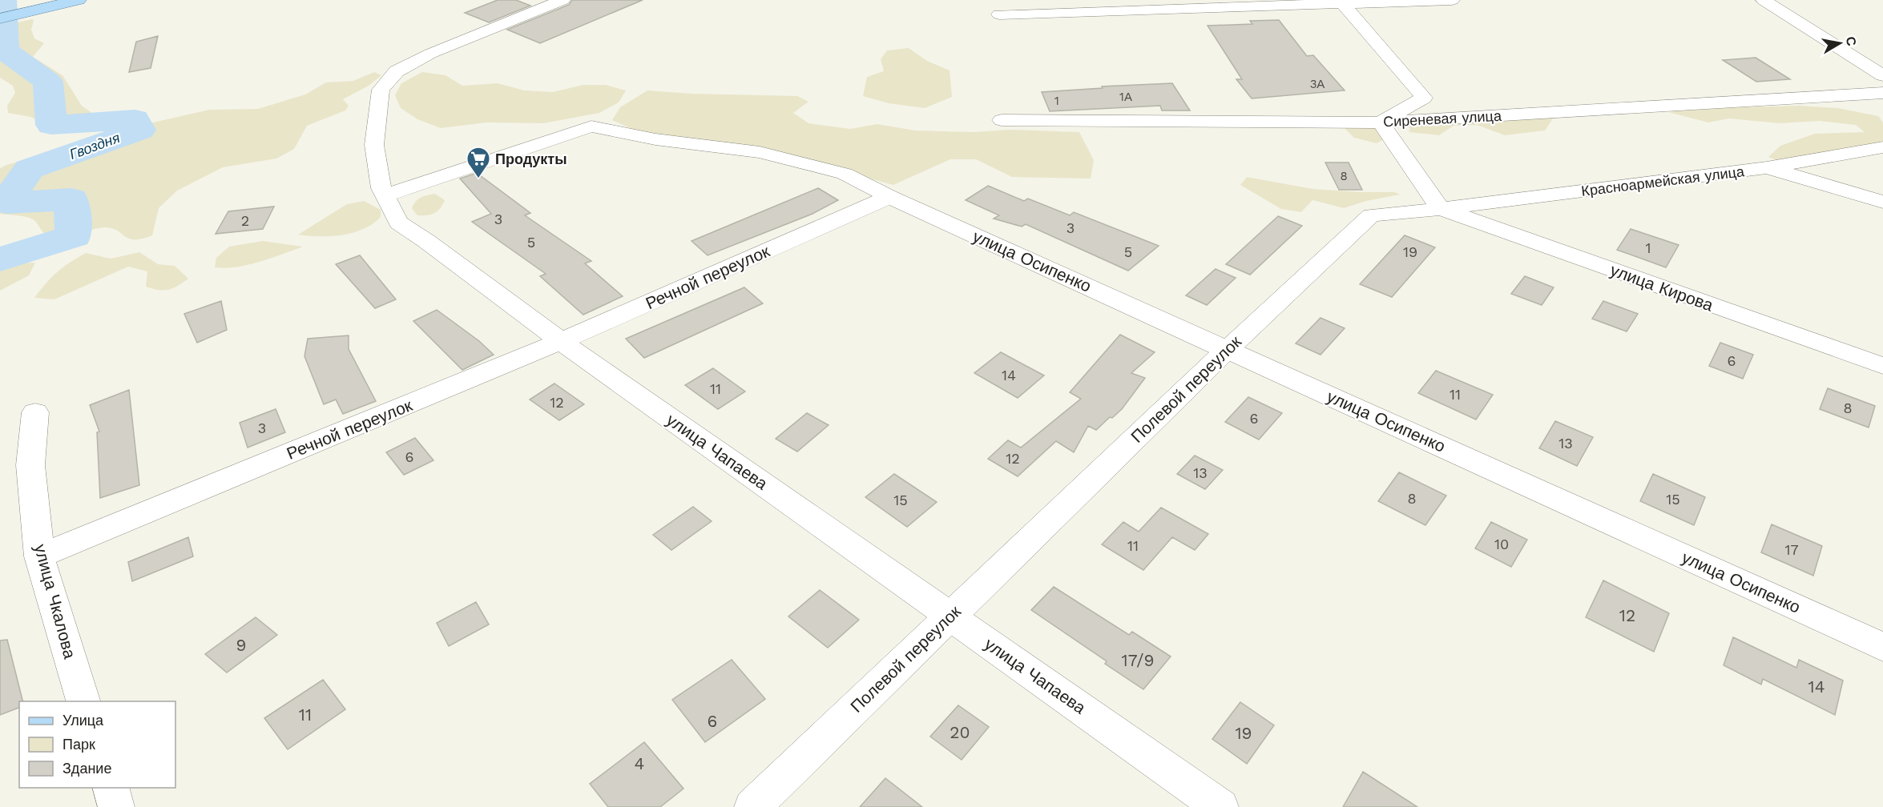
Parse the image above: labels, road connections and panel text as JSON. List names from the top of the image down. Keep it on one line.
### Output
{"streets":{"street":["Сиреневая улица","Красноармейская улица","улица Осипенко","Речной переулок","улица Кирова","Полевой переулок","улица Чапаева","улица Чкалова"]},"crossings":[["Красноармейская улица","улица Кирова"],["Красноармейская улица","Полевой переулок"],["улица Осипенко","Речной переулок"],["улица Осипенко","Полевой переулок"],["Речной переулок","улица Чапаева"],["Речной переулок","улица Чкалова"],["улица Кирова","Полевой переулок"],["Полевой переулок","улица Чапаева"]],"water":["Гвоздня"],"places":{"supermarket":["Продукты"]},"house_numbers":["3А","1А","1","8","3","2","3","5","1","5","19","6","14","11","11","12","8","6","3","13","6","12","13","8","15","15","10","11","17","12","9","17/9","14","11","6","20","19","4"],"legend":["Улица","Парк","Здание"],"north":"right"}
